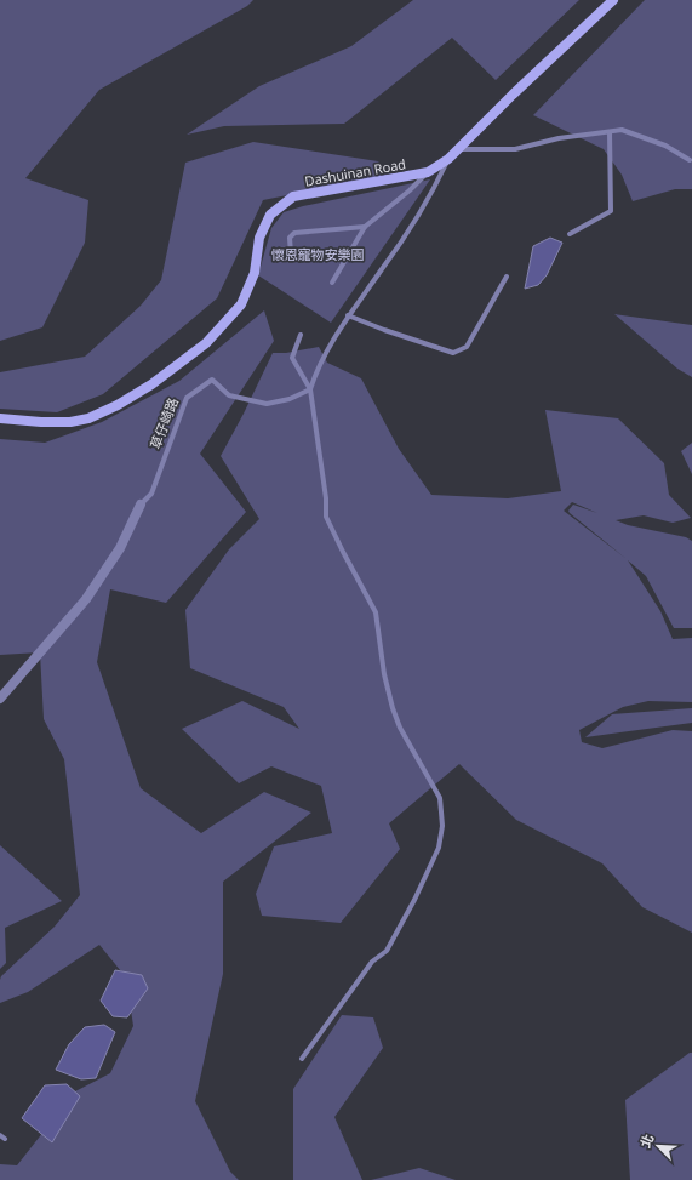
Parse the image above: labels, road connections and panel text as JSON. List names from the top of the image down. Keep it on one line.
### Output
{"streets":{"street":["Dashuinan Road","草仔崎路"]},"parks":["懷恩寵物安樂園"],"north":"top left"}
